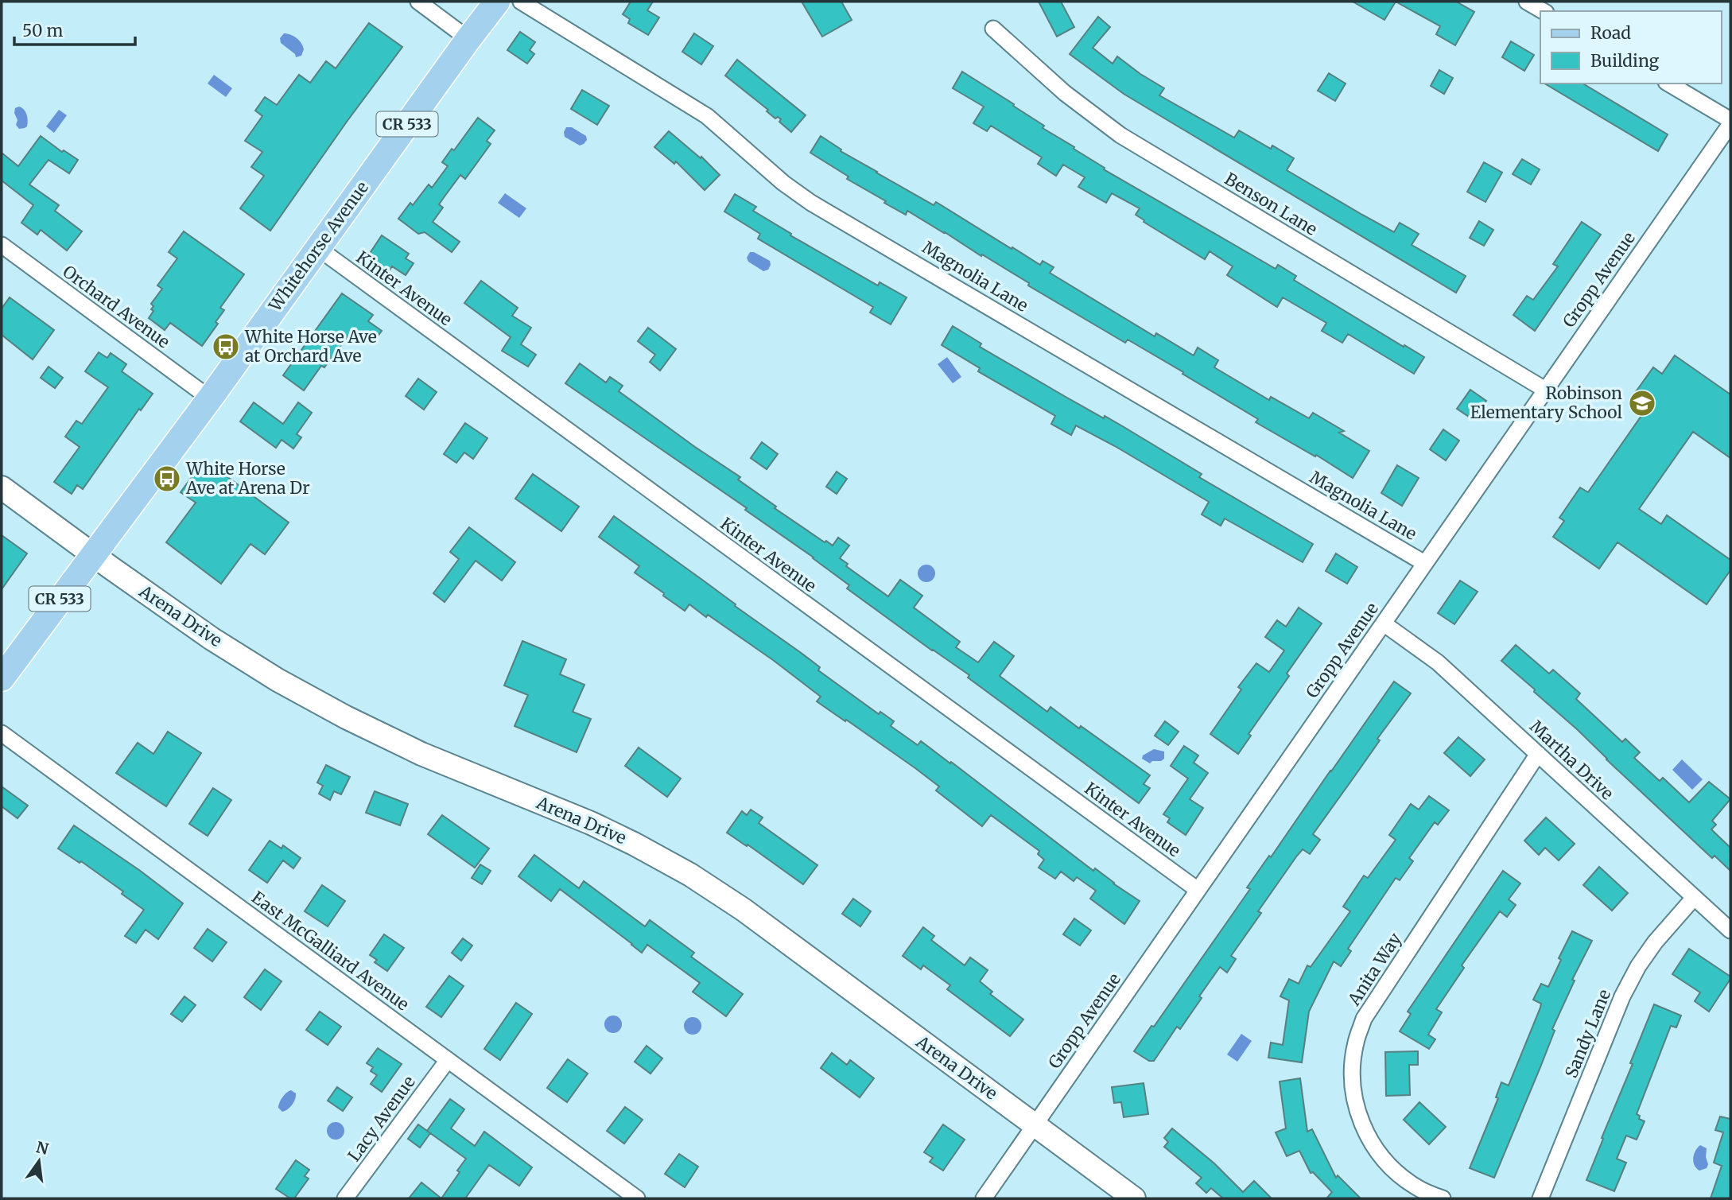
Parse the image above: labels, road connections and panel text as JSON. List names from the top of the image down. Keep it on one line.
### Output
{"streets":{"main road":["CR 533","Whitehorse Avenue","Arena Drive"],"street":["Benson Lane","Magnolia Lane","Gropp Avenue","Kinter Avenue","Orchard Avenue","Martha Drive","East McGalliard Avenue","Anita Way","Sandy Lane","Lacy Avenue"]},"crossings":[["Benson Lane","Gropp Avenue"],["Whitehorse Avenue","Kinter Avenue"],["Whitehorse Avenue","Orchard Avenue"],["Whitehorse Avenue","Arena Drive"],["Magnolia Lane","Gropp Avenue"],["Gropp Avenue","Kinter Avenue"],["Gropp Avenue","Arena Drive"],["Gropp Avenue","Martha Drive"],["Martha Drive","Anita Way"],["Martha Drive","Sandy Lane"],["East McGalliard Avenue","Lacy Avenue"]],"places":{"bus stop":["White Horse Ave at Orchard Ave","White Horse Ave at Arena Dr"],"school or university":["Robinson Elementary School"]},"legend":["Road","Building"],"scale_bar":"50 m","north":"top"}
